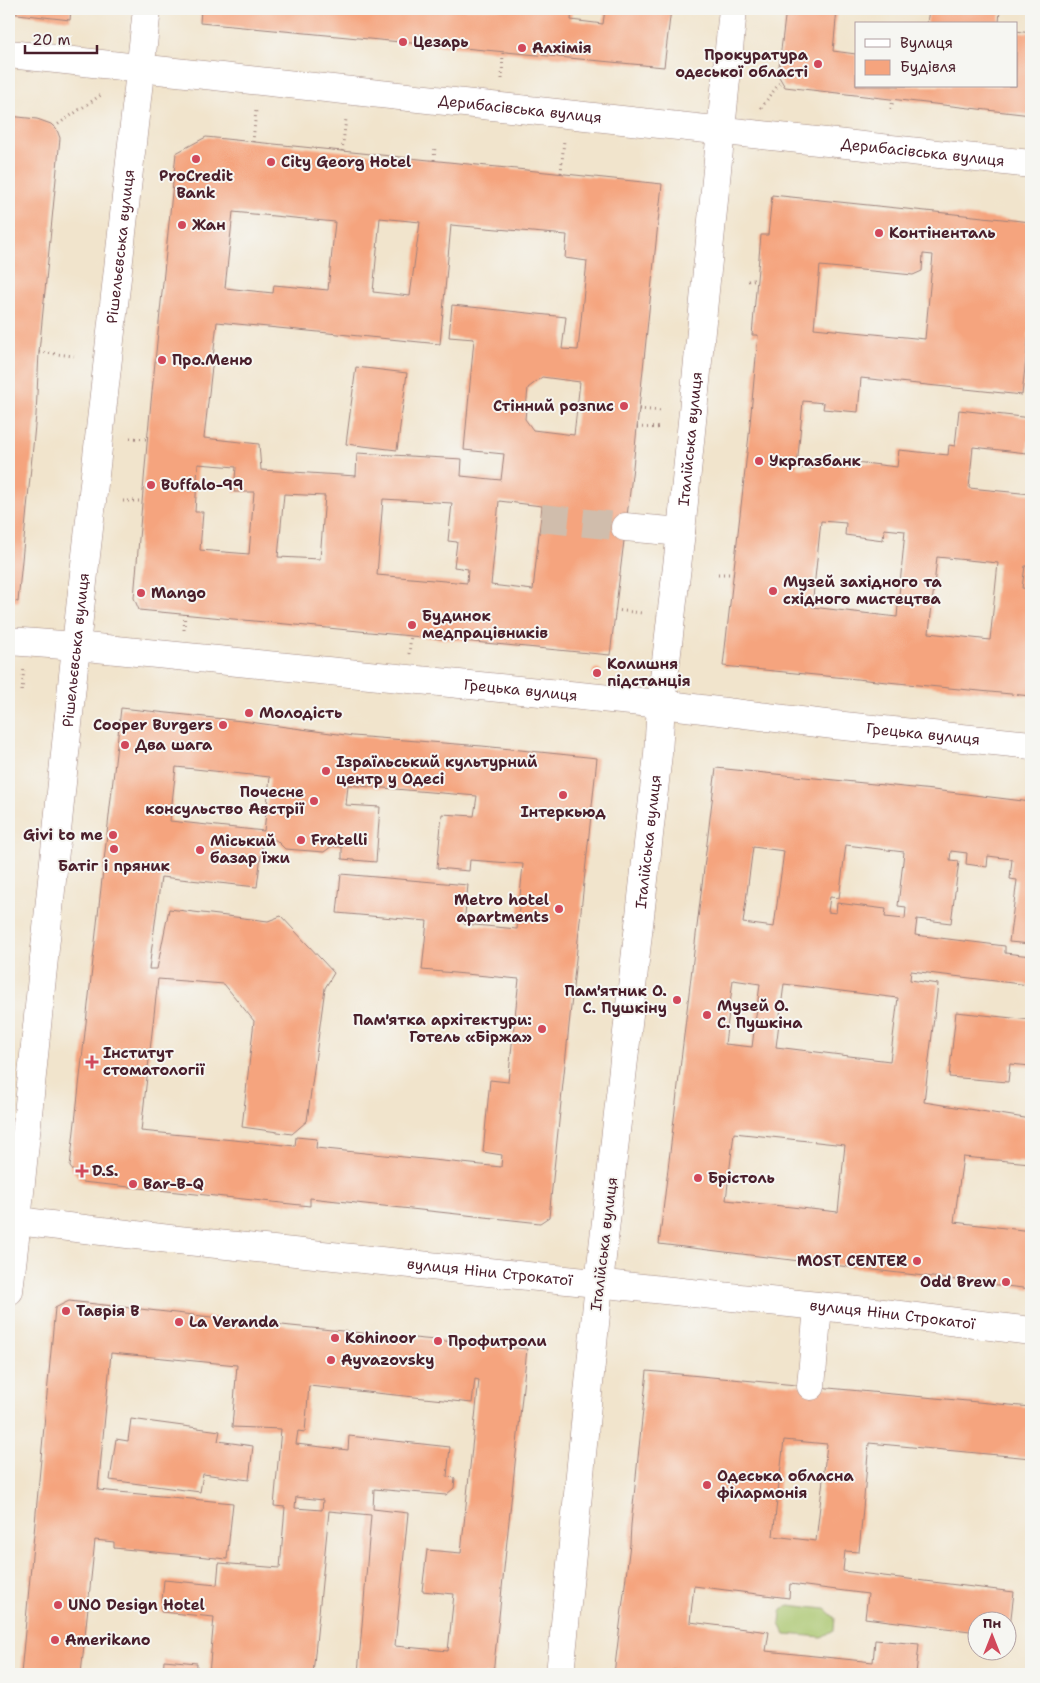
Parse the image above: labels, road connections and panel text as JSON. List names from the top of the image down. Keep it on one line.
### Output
{"streets":{"street":["Дерибасівська вулиця","Рішельєвська вулиця","Італійська вулиця","Грецька вулиця","вулиця Ніни Строкатої"]},"crossings":[["Дерибасівська вулиця","Рішельєвська вулиця"],["Дерибасівська вулиця","Італійська вулиця"],["Рішельєвська вулиця","Грецька вулиця"],["Рішельєвська вулиця","вулиця Ніни Строкатої"],["Італійська вулиця","Грецька вулиця"],["Італійська вулиця","вулиця Ніни Строкатої"]],"places":{"other":["Цезарь","Алхімія","Прокуратура одеської області","ProCredit Bank","City Georg Hotel","Жан","Контіненталь","Про.Меню","Стінний розпис","Укргазбанк","Buffalo-99","Музей західного та східного мистецтва","Mango","Будинок медпрацівників","Колишня підстанція","Молодість","Cooper Burgers","Два шага","Ізраїльський культурний центр у Одесі","Інтеркьюд","Почесне консульство Австрії","Givi to me","Fratelli","Батіг і пряник","Міський базар їжи","Metro hotel apartments","Пам'ятник О. С. Пушкіну","Музей О. С. Пушкіна","Пам'ятка архітектури: Готель «Біржа»","Брістоль","Bar-B-Q","MOST CENTER","Odd Brew","Таврія В","La Veranda","Kohinoor","Профитроли","Ayvazovsky","Одеська обласна філармонія","UNO Design Hotel","Amerikano"],"health":["Інститут стоматології","D.S."]},"legend":["Вулиця","Будівля"],"scale_bar":"20 m","north":"top"}
